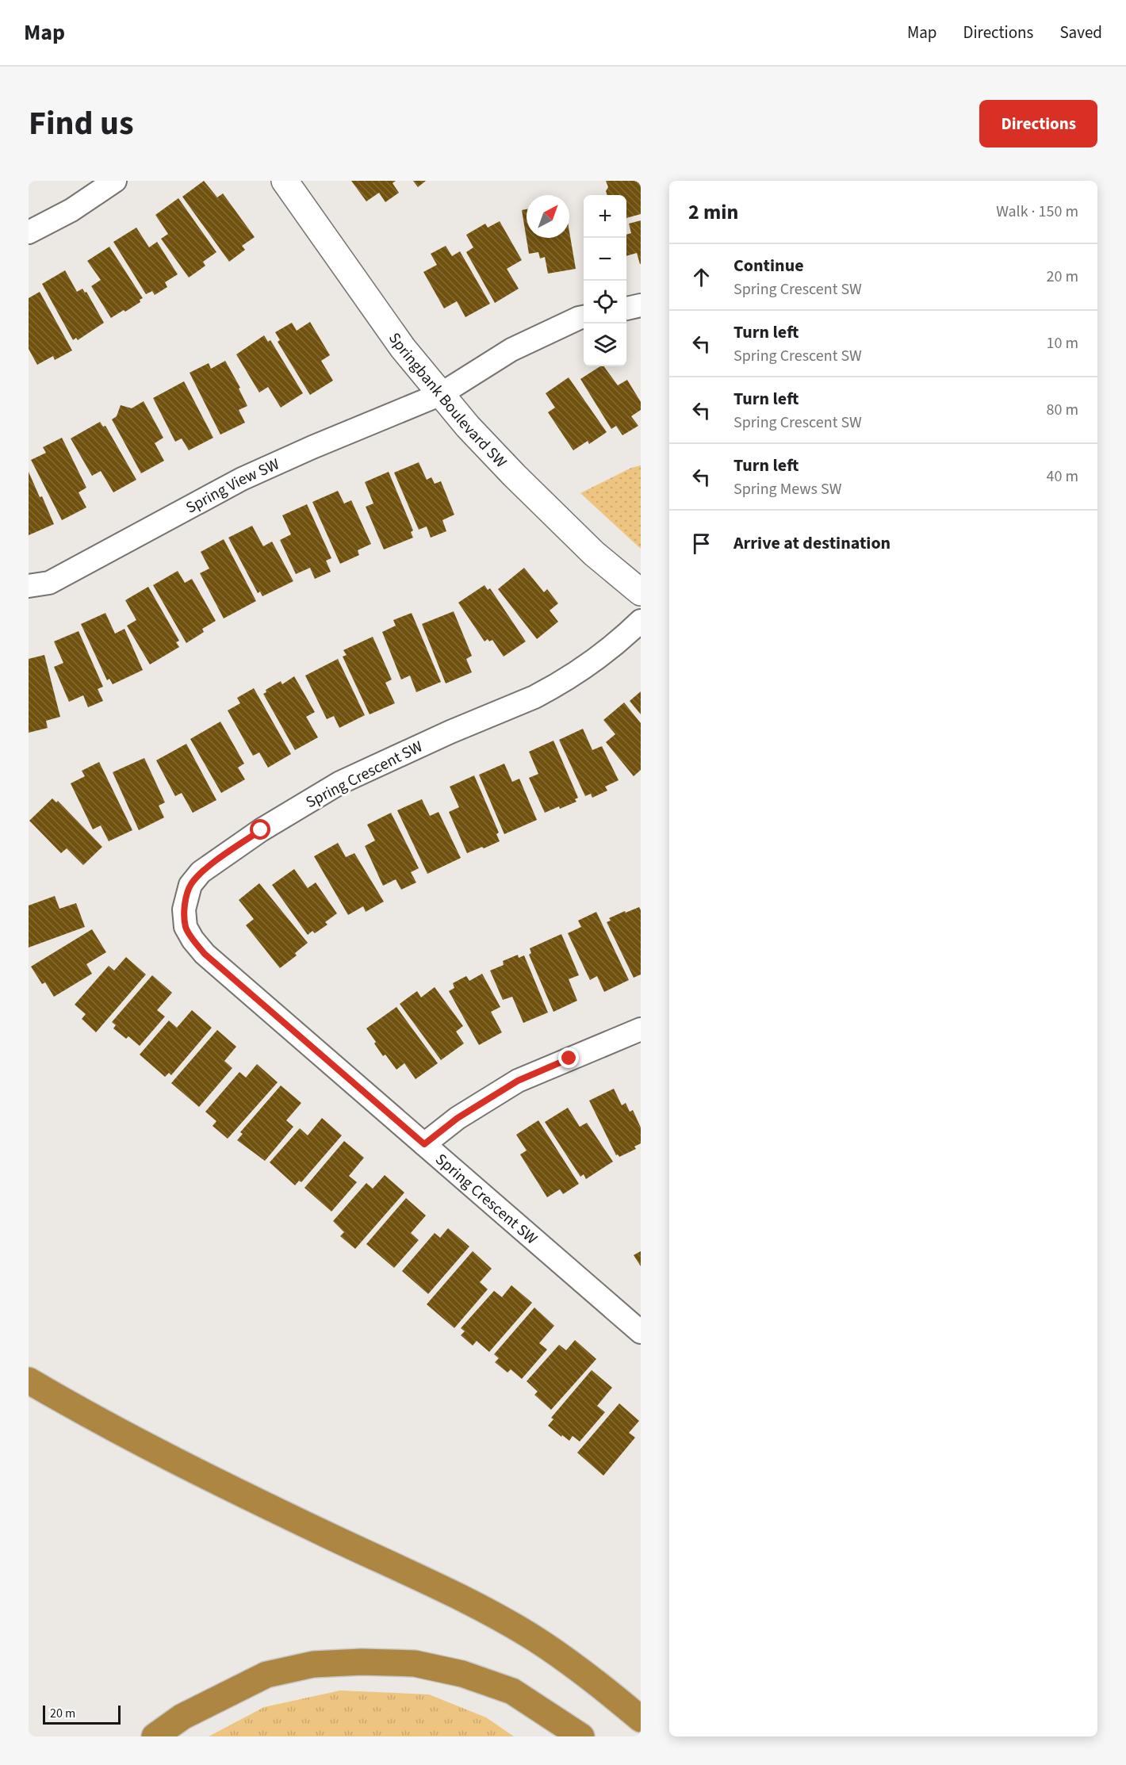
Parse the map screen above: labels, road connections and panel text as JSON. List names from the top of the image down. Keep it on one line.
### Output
{"streets":{"street":["Springbank Boulevard SW","Spring View SW","Spring Crescent SW"]},"crossings":[["Springbank Boulevard SW","Spring View SW"]],"scale_bar":"20 m","north":"top right","page":{"header":"Map","nav":["Map","Directions","Saved"],"title":"Find us","buttons":"Directions","heading":["2 min","Walk · 150 m"],"map_buttons":["+","−"],"list":[["Continue","Spring Crescent SW","20 m"],["Turn left","Spring Crescent SW","10 m"],["Turn left","Spring Crescent SW","80 m"],["Turn left","Spring Mews SW","40 m"],"Arrive at destination"],"scale":"20 m"}}
